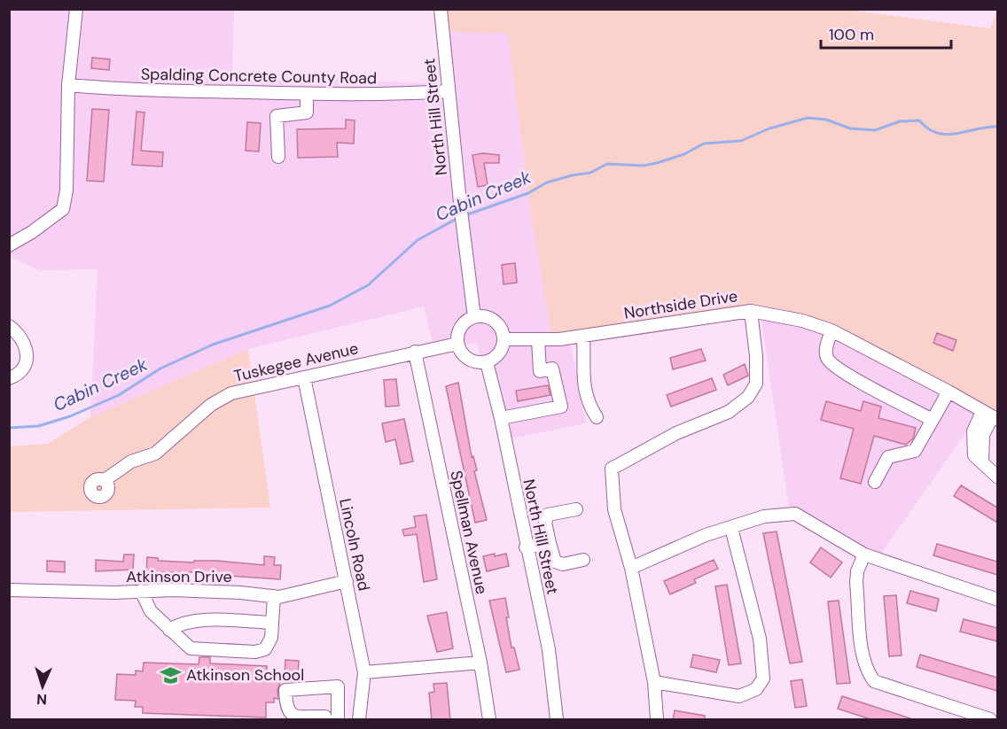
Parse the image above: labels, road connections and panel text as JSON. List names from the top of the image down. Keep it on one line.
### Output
{"streets":{"street":["Spalding Concrete County Road","North Hill Street","Northside Drive","Tuskegee Avenue","Spellman Avenue","Lincoln Road","Atkinson Drive"]},"crossings":[["Spalding Concrete County Road","North Hill Street"],["North Hill Street","Northside Drive"],["North Hill Street","Tuskegee Avenue"],["Northside Drive","Tuskegee Avenue"],["Tuskegee Avenue","Spellman Avenue"],["Tuskegee Avenue","Lincoln Road"],["Lincoln Road","Atkinson Drive"]],"water":["Cabin Creek"],"places":{"school or university":["Atkinson School"]},"scale_bar":"100 m","north":"bottom"}
